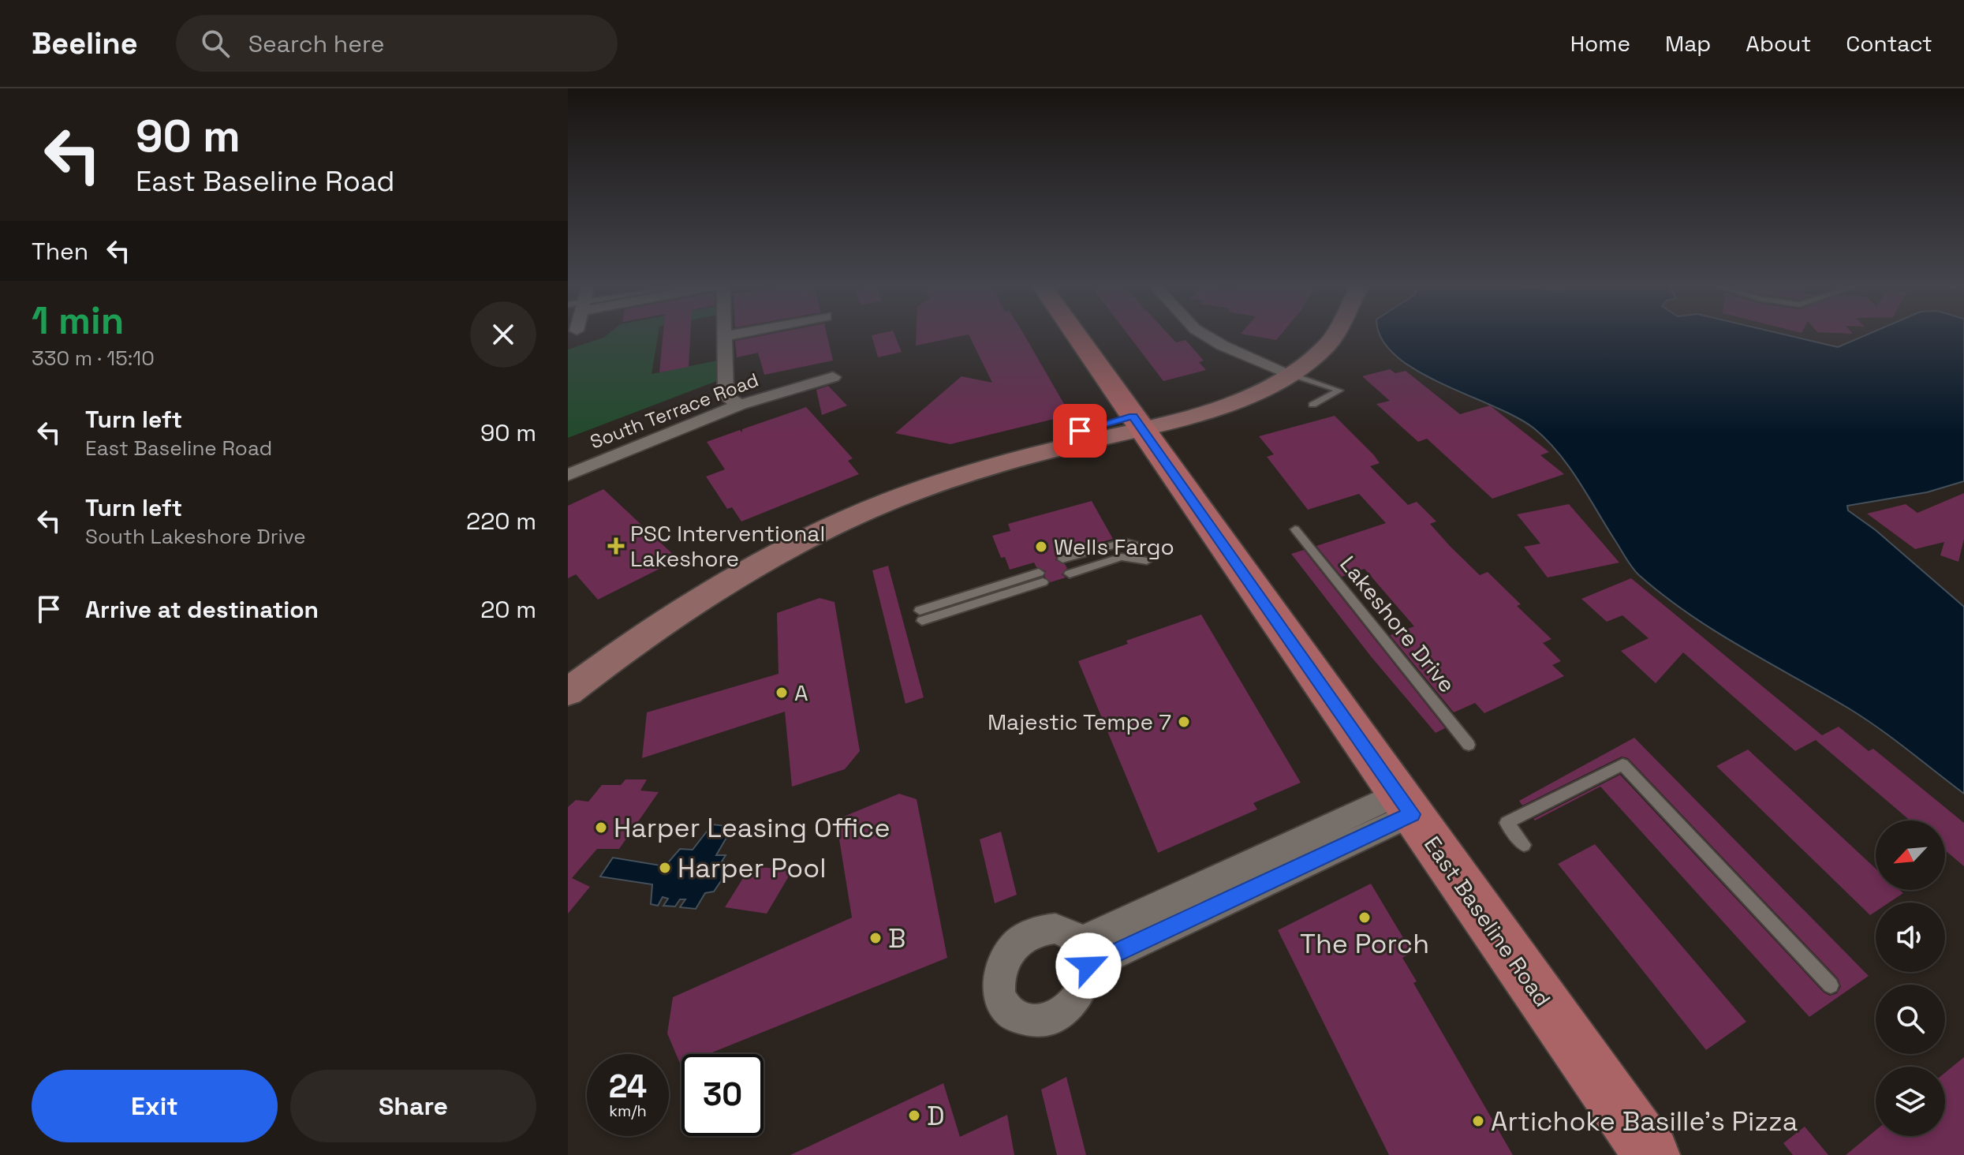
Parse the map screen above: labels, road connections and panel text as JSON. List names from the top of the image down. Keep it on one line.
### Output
{"streets":{"main road":["East Baseline Road"],"street":["South Terrace Road"],"lane":["Lakeshore Drive"]},"places":{"health":["PSC Interventional Lakeshore"],"other":["Wells Fargo","A","Majestic Tempe 7","Harper Leasing Office","Harper Pool","The Porch","B","D","Artichoke Basille's Pizza"]},"north":"bottom left","page":{"header":"Beeline","search":"Search here","nav":["Home","Map","About","Contact"],"turn":["90 m","East Baseline Road"],"then":"Then","heading":["1 min","330 m · 15:10"],"list":[{"name":"Turn left","note":"East Baseline Road","value":"90 m"},{"name":"Turn left","note":"South Lakeshore Drive","value":"220 m"},{"name":"Arrive at destination","value":"20 m"}],"speed":"24 km/h","limit":"30","buttons":["Exit","Share"]}}
